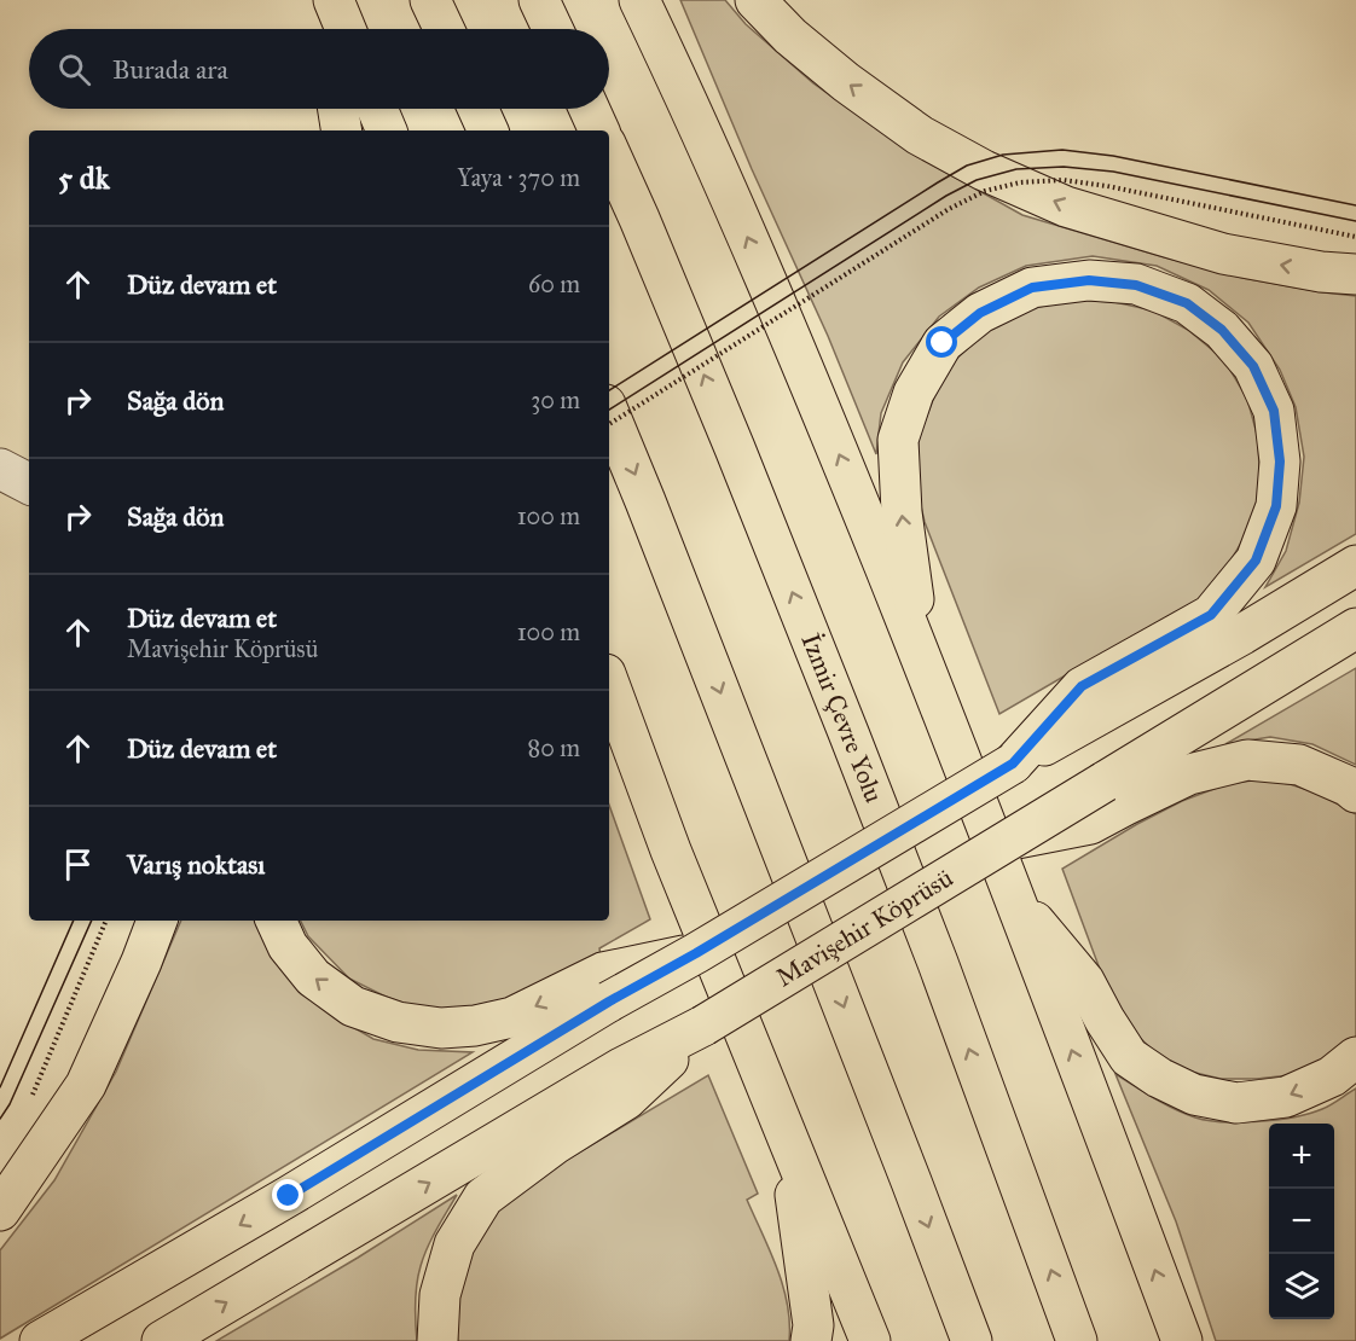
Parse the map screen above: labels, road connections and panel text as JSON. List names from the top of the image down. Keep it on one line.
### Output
{"streets":{"main road":["İzmir Çevre Yolu","Mavişehir Köprüsü"]},"page":{"search":"Burada ara","heading":["5 dk","Yaya · 370 m"],"list":[["Düz devam et","60 m"],["Sağa dön","30 m"],["Sağa dön","100 m"],["Düz devam et","Mavişehir Köprüsü","100 m"],["Düz devam et","80 m"],"Varış noktası"],"map_buttons":["+","−"]}}
